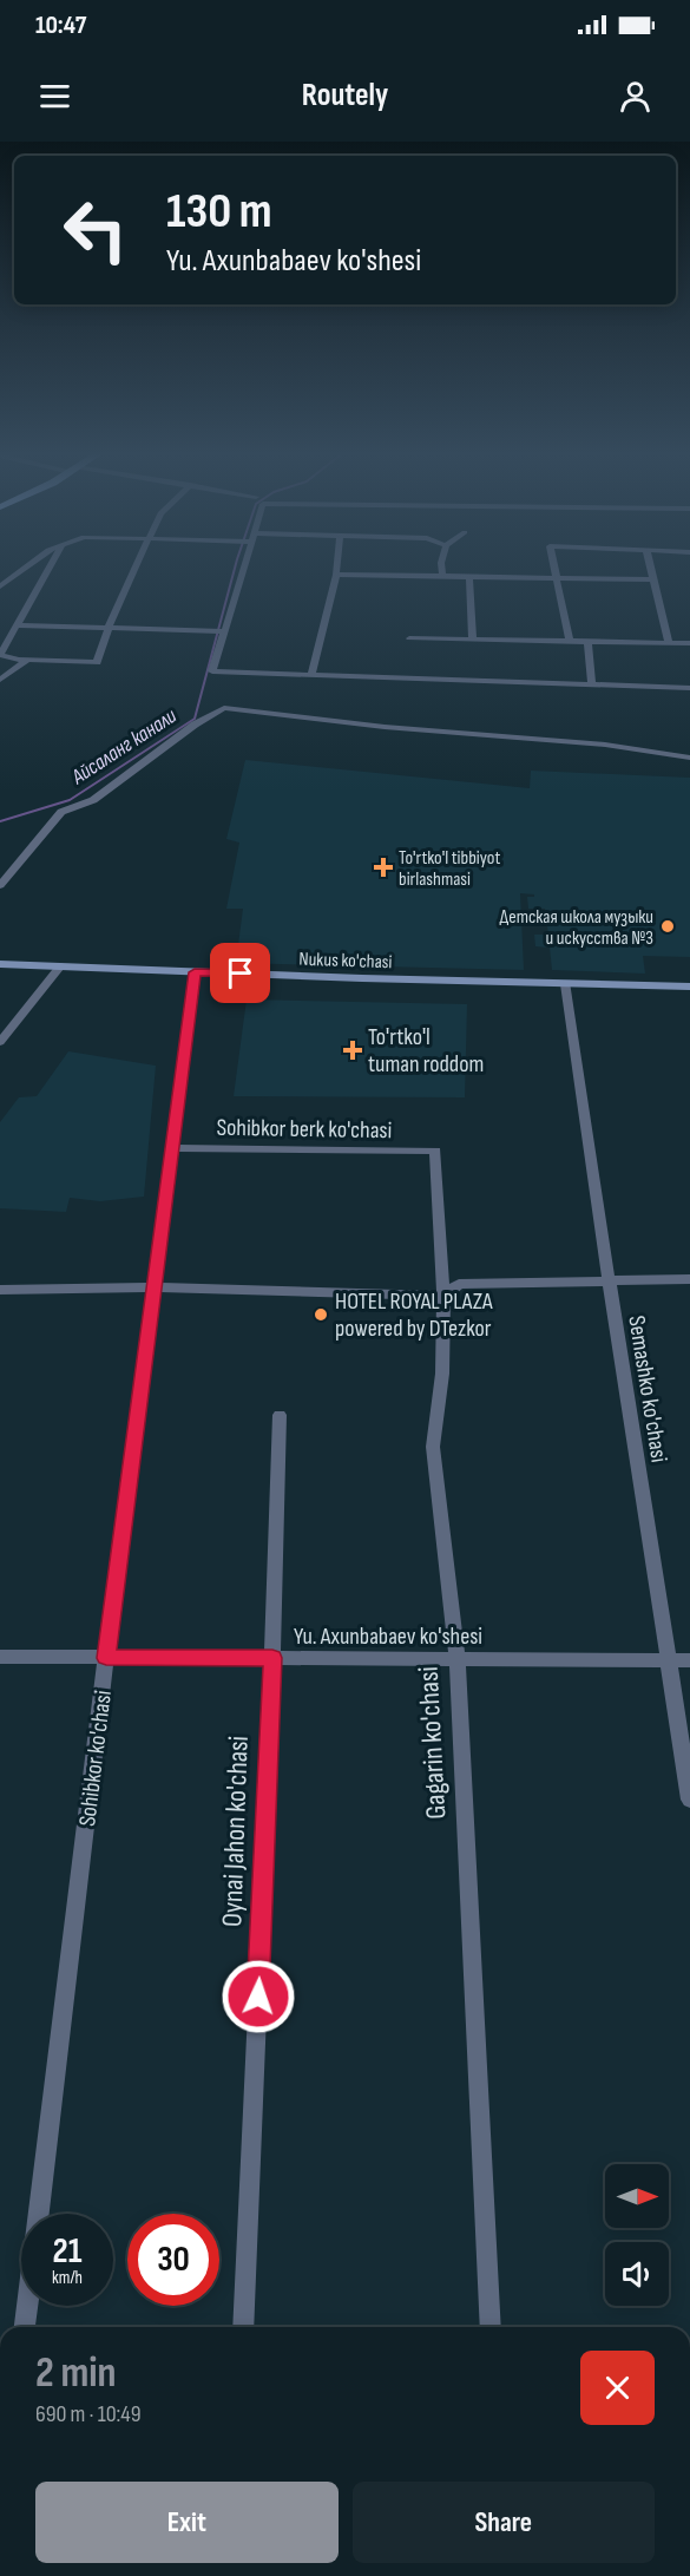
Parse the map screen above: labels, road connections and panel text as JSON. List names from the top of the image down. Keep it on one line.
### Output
{"streets":{"main road":["Nukus ko'chasi"],"street":["Sohibkor berk ko'chasi","Semashko ko'chasi","Yu. Axunbabaev ko'shesi","Gagarin ko'chasi","Sohibkor ko'chasi","Oynai Jahon ko'chasi"]},"crossings":[["Nukus ko'chasi","Semashko ko'chasi"],["Nukus ko'chasi","Sohibkor ko'chasi"],["Sohibkor berk ko'chasi","Gagarin ko'chasi"],["Sohibkor berk ko'chasi","Sohibkor ko'chasi"],["Semashko ko'chasi","Yu. Axunbabaev ko'shesi"],["Yu. Axunbabaev ko'shesi","Gagarin ko'chasi"],["Yu. Axunbabaev ko'shesi","Sohibkor ko'chasi"],["Yu. Axunbabaev ko'shesi","Oynai Jahon ko'chasi"]],"water":["Айсаланг канали"],"places":{"health":["To'rtko'l tibbiyot birlashmasi","To'rtko'l tuman roddom"],"other":["Детская школа музыки и искусства №3","HOTEL ROYAL PLAZA powered by DTezkor"]},"north":"right","page":{"status":"10:47","header":"Routely","turn":["130 m","Yu. Axunbabaev ko'shesi"],"speed":"21 km/h","limit":"30","heading":["2 min","690 m · 10:49"],"buttons":["Exit","Share"]}}
